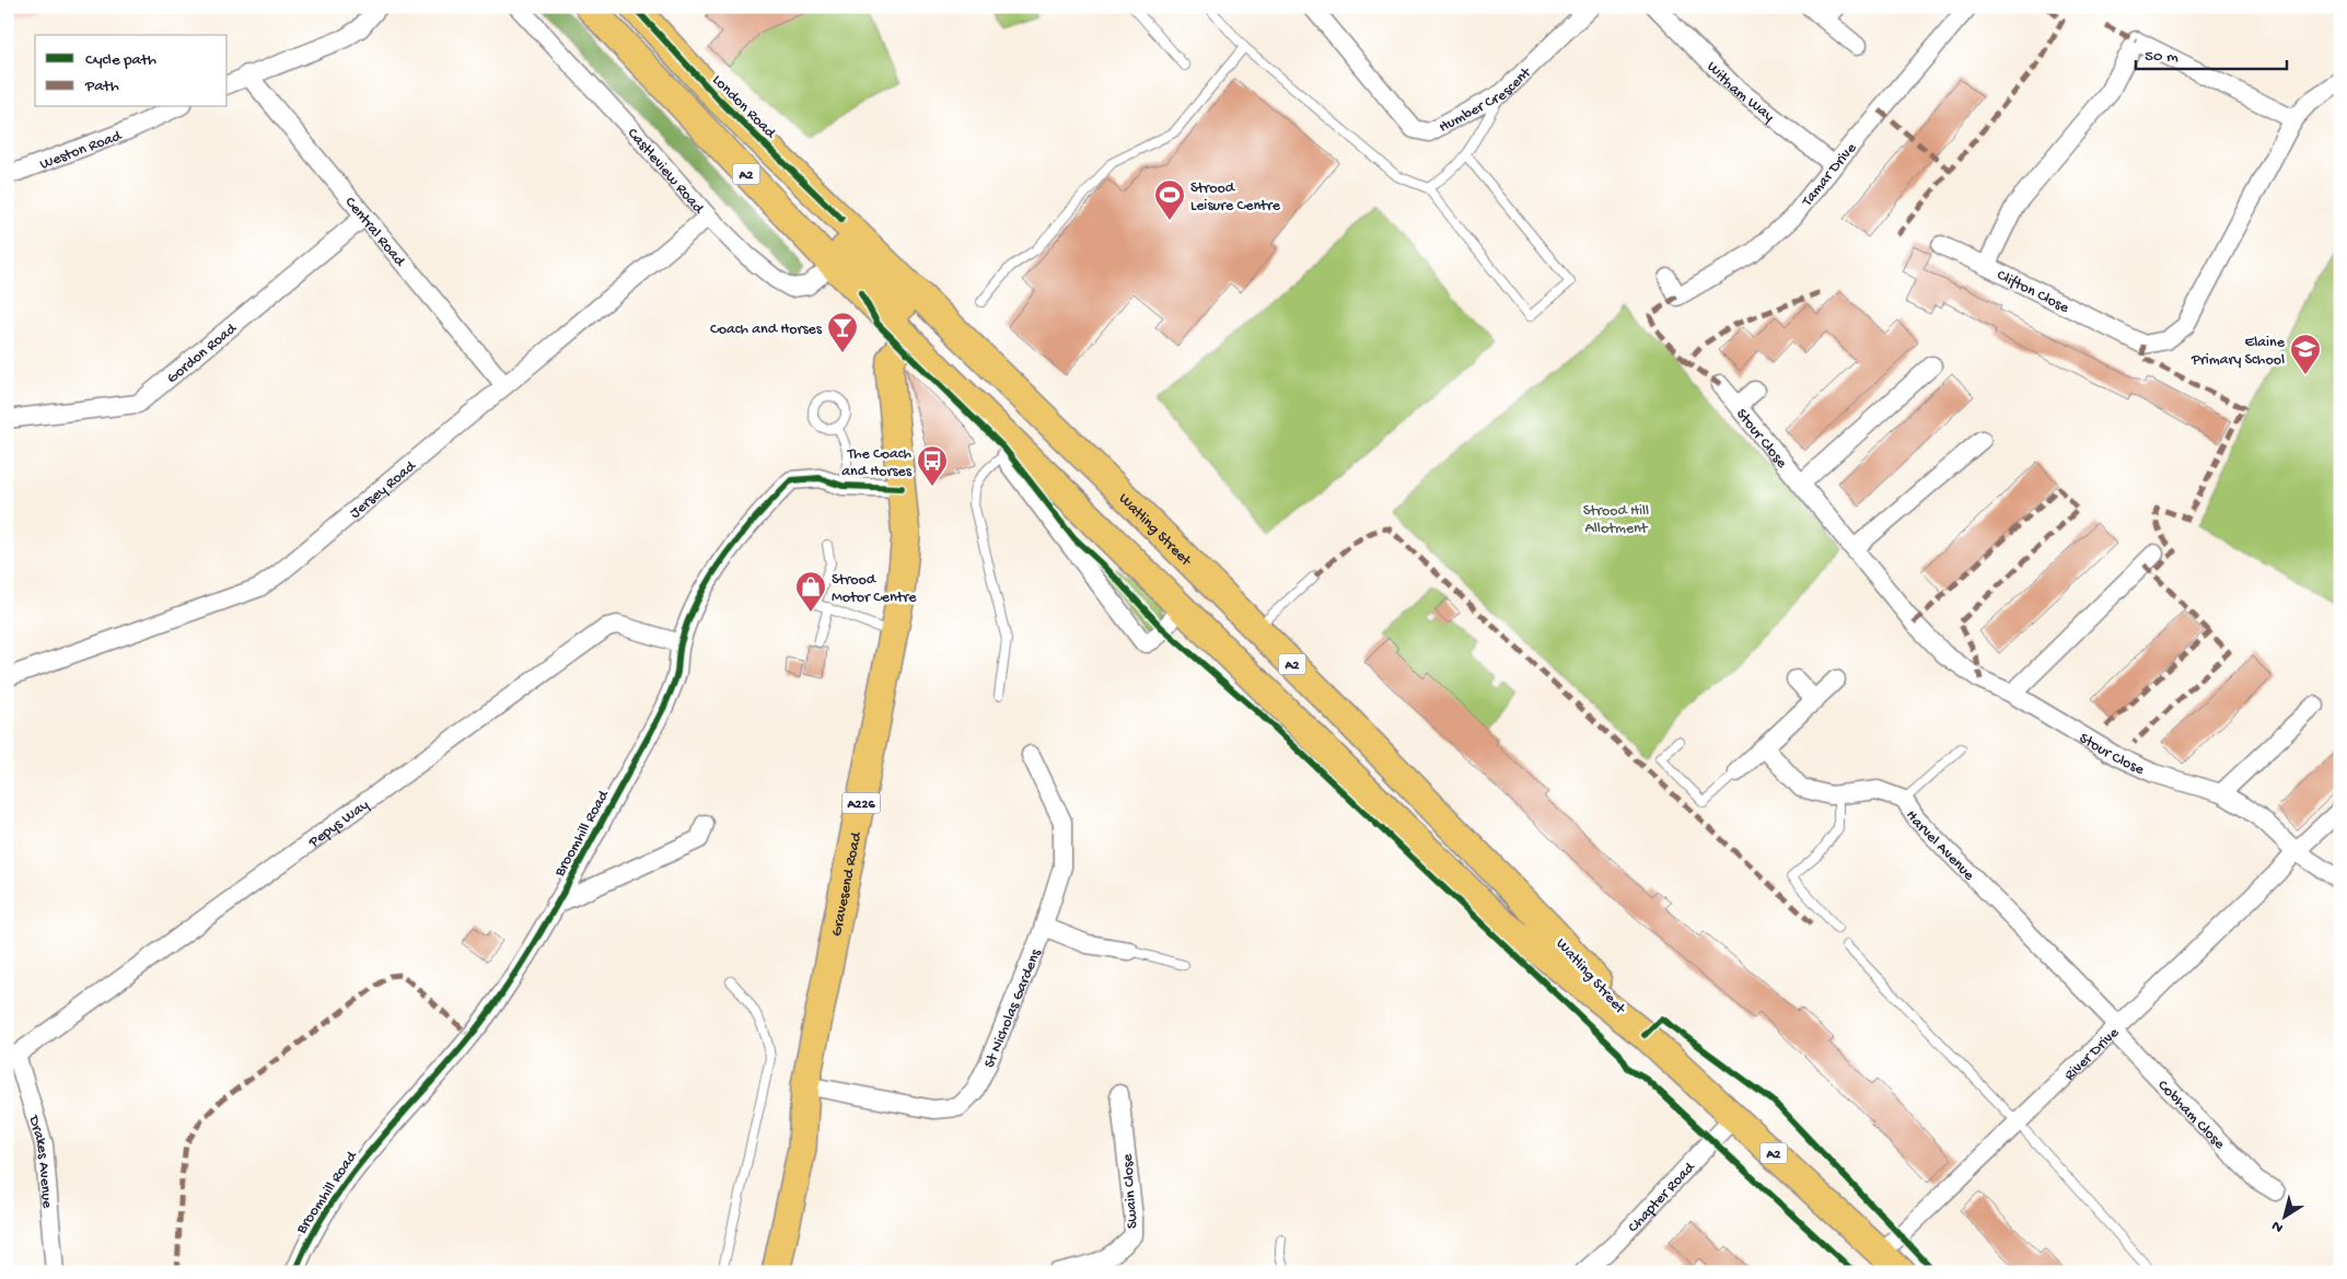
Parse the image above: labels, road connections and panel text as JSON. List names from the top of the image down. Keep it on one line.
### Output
{"streets":{"main road":["London Road","A2","Watling Street","A226","Gravesend Road"],"street":["Witham Way","Humber Crescent","Weston Road","Castleview Road","Tamar Drive","Central Road","Clifton Close","Gordon Road","Stour Close","Jersey Road","Pepys Way","Broomhill Road","Harvel Avenue","St Nicholas Gardens","River Drive","Cobham Close","Drakes Avenue","Swain Close","Chapter Road"]},"crossings":[["Witham Way","Tamar Drive"],["London Road","Castleview Road"],["London Road","A2"],["London Road","Watling Street"],["Castleview Road","A2"],["Castleview Road","Jersey Road"],["Castleview Road","Watling Street"],["A2","Watling Street"],["A2","Gravesend Road"],["A2","River Drive"],["A2","Chapter Road"],["Central Road","Gordon Road"],["Central Road","Jersey Road"],["Stour Close","River Drive"],["Watling Street","Gravesend Road"],["Pepys Way","Broomhill Road"],["Pepys Way","Drakes Avenue"],["Broomhill Road","Gravesend Road"],["Harvel Avenue","River Drive"],["Harvel Avenue","Cobham Close"],["Gravesend Road","St Nicholas Gardens"],["River Drive","Cobham Close"]],"parks":["Strood Hill Allotment"],"places":{"sports":["Strood Leisure Centre"],"bar":["Coach and Horses"],"school or university":["Elaine Primary School"],"bus stop":["The Coach and Horses"],"shop":["Strood Motor Centre"]},"legend":["Cycle path","Path"],"scale_bar":"50 m","north":"bottom left"}
